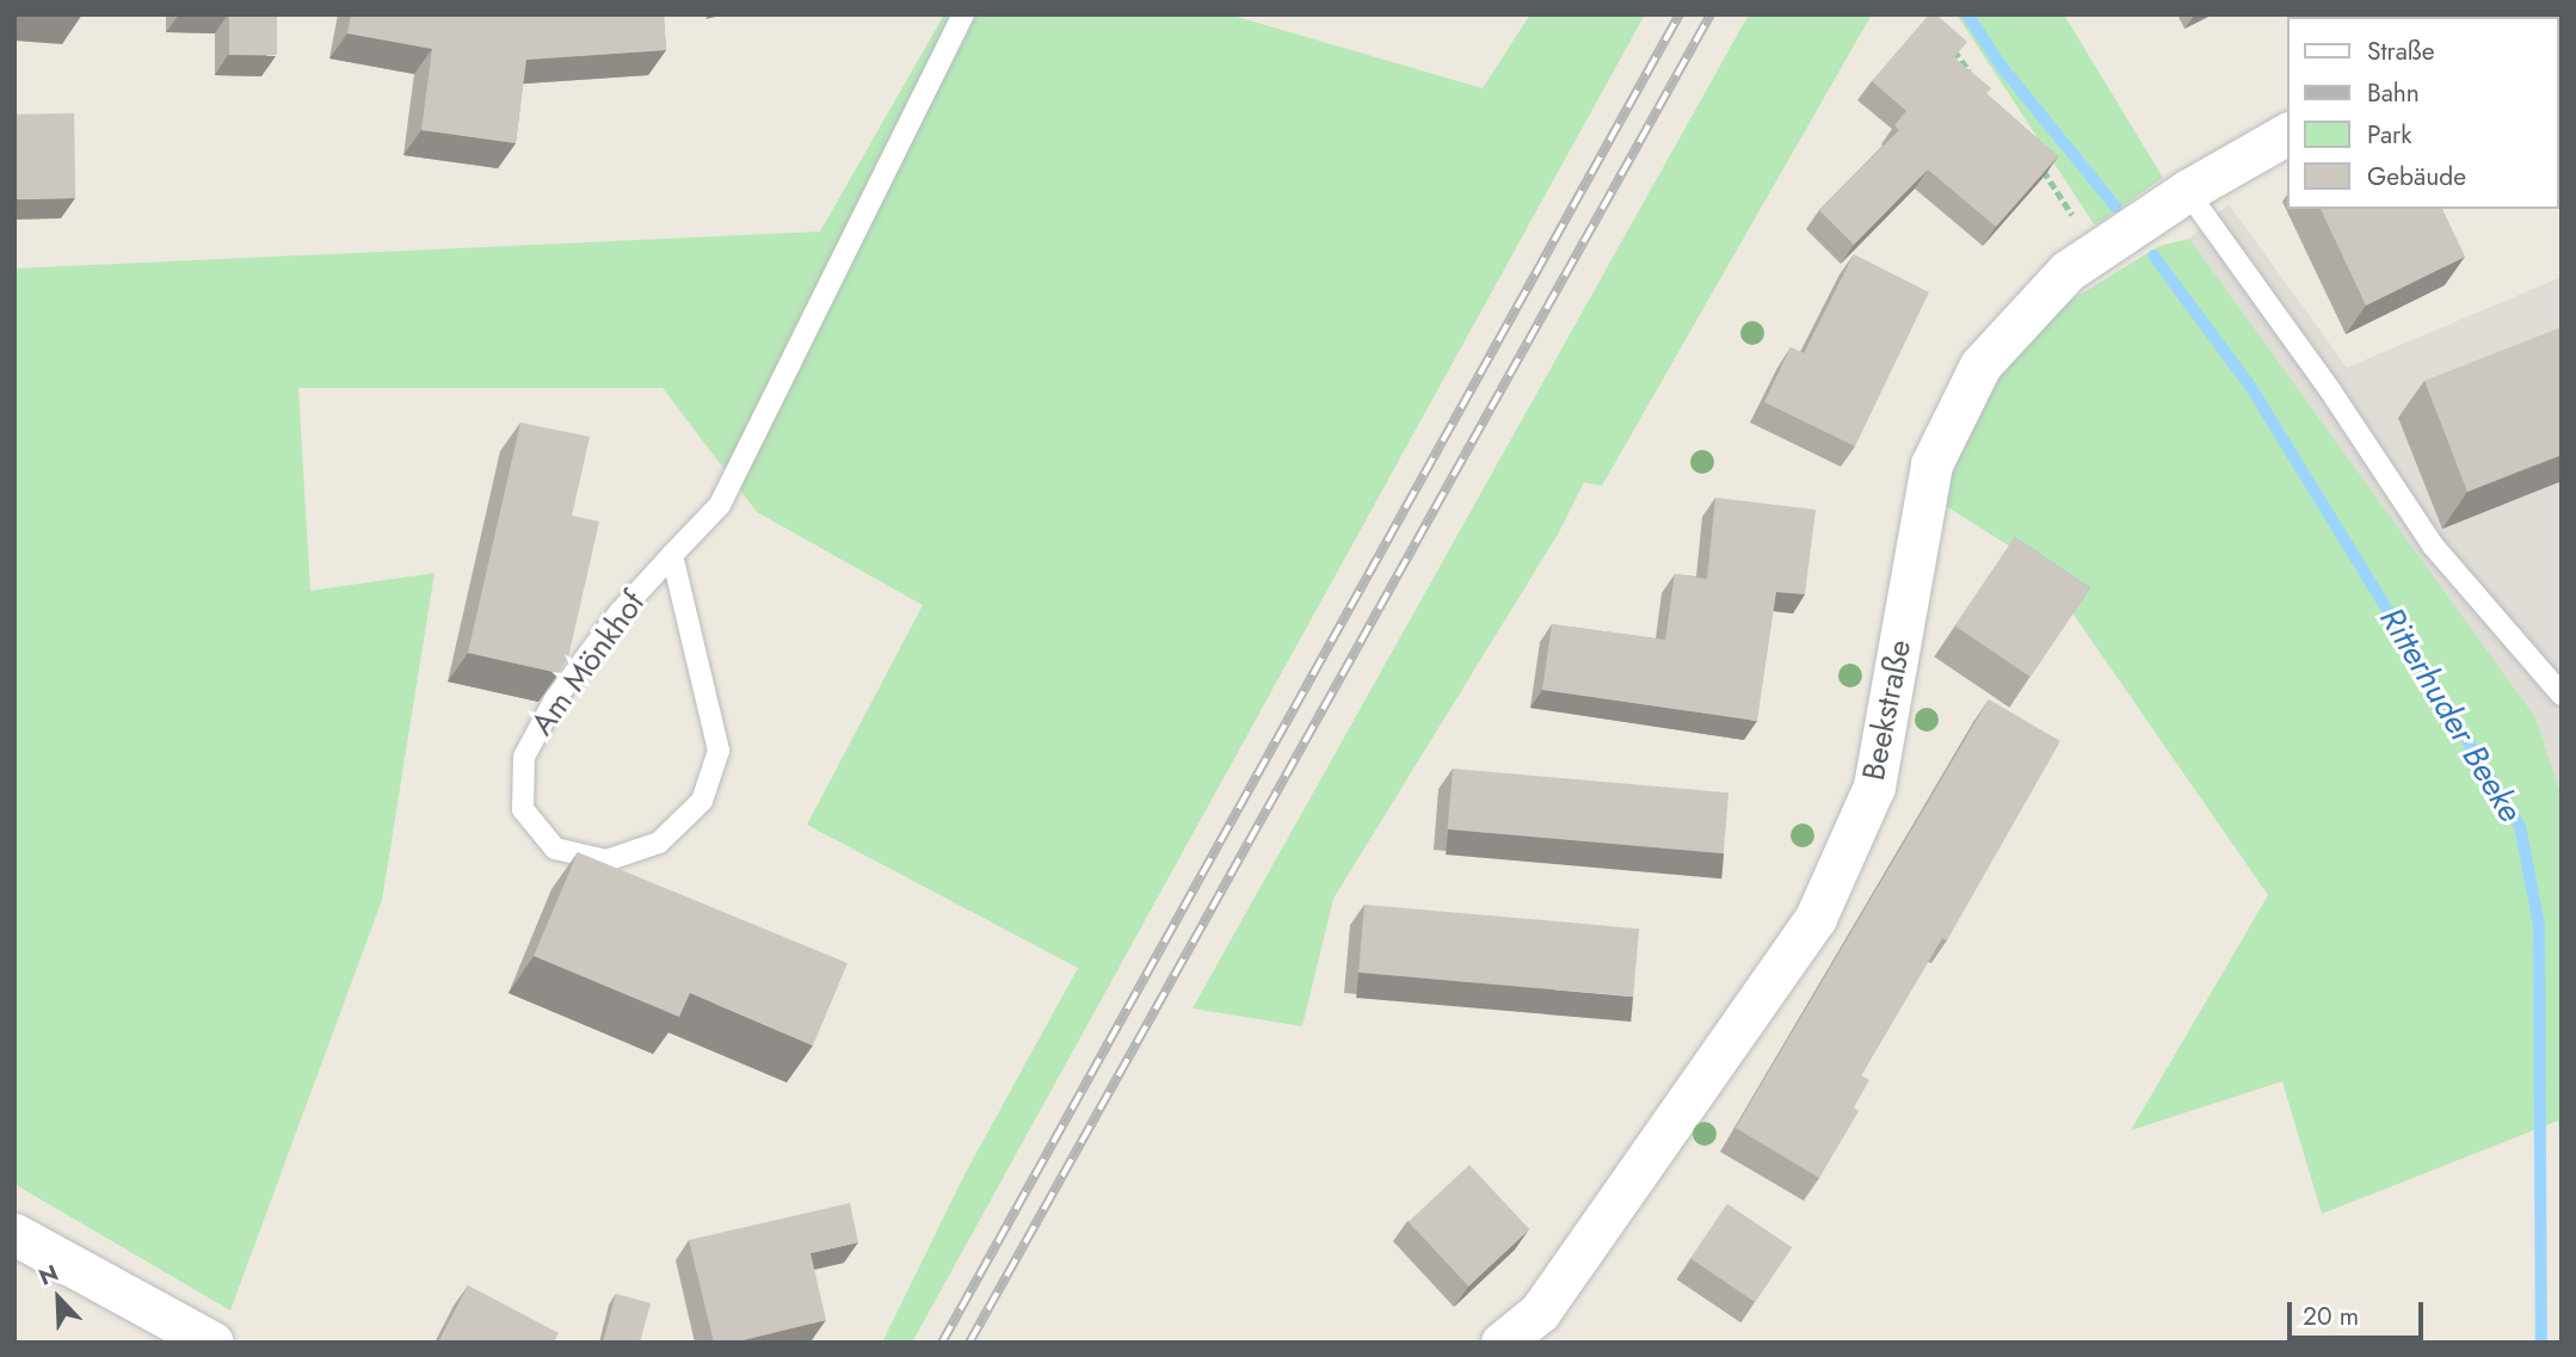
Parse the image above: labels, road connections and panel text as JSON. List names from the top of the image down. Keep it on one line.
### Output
{"streets":{"street":["Beekstraße"],"lane":["Am Mönkhof"]},"water":["Ritterhuder Beeke"],"legend":["Straße","Bahn","Park","Gebäude"],"scale_bar":"20 m","north":"top left"}
